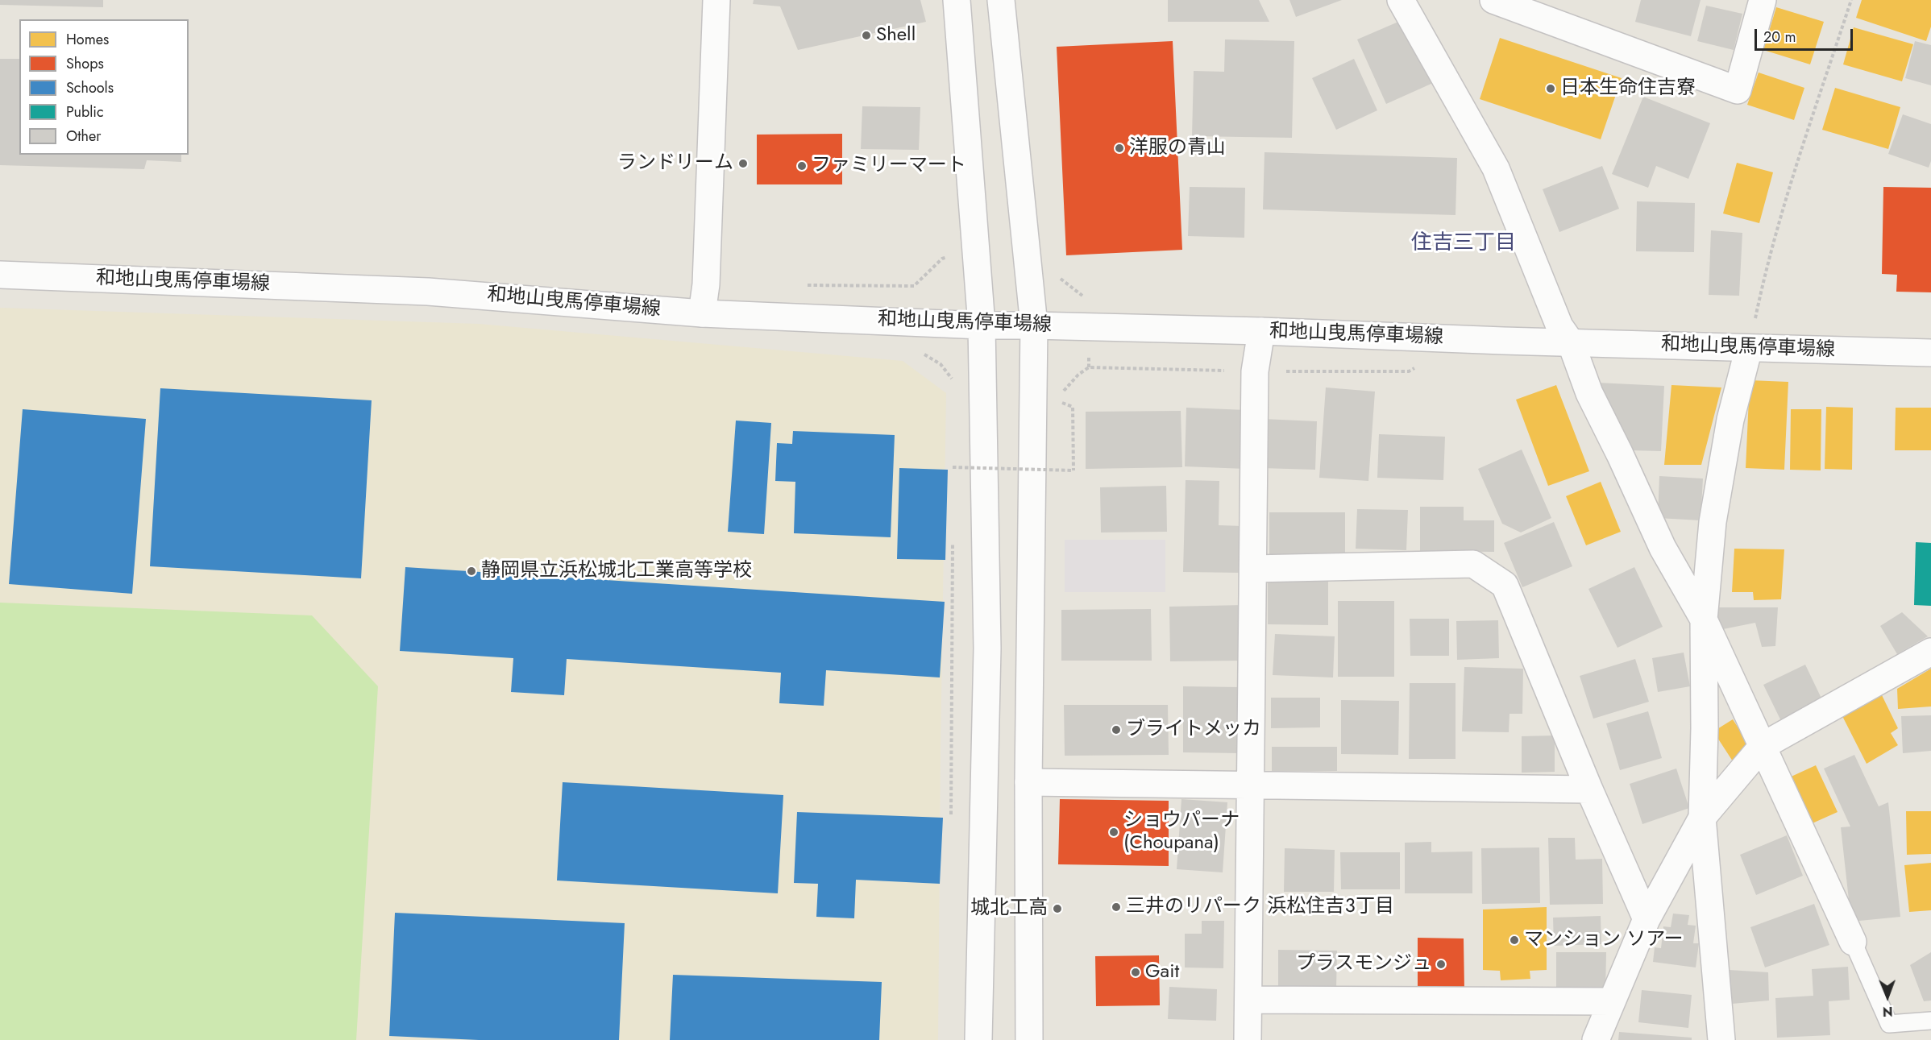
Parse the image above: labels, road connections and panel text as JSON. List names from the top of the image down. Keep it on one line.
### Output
{"streets":{"street":["和地山曳馬停車場線"]},"districts":["住吉三丁目"],"places":["Shell","日本生命住吉寮","洋服の青山","ランドリーム","ファミリーマート","静岡県立浜松城北工業高等学校","ブライトメッカ","ショウパーナ (Choupana)","三井のリパーク 浜松住吉３丁目","城北工高","マンション ソアー","プラスモンジュ","Gait"],"legend":["Homes","Shops","Schools","Public","Other"],"scale_bar":"20 m","north":"bottom"}
